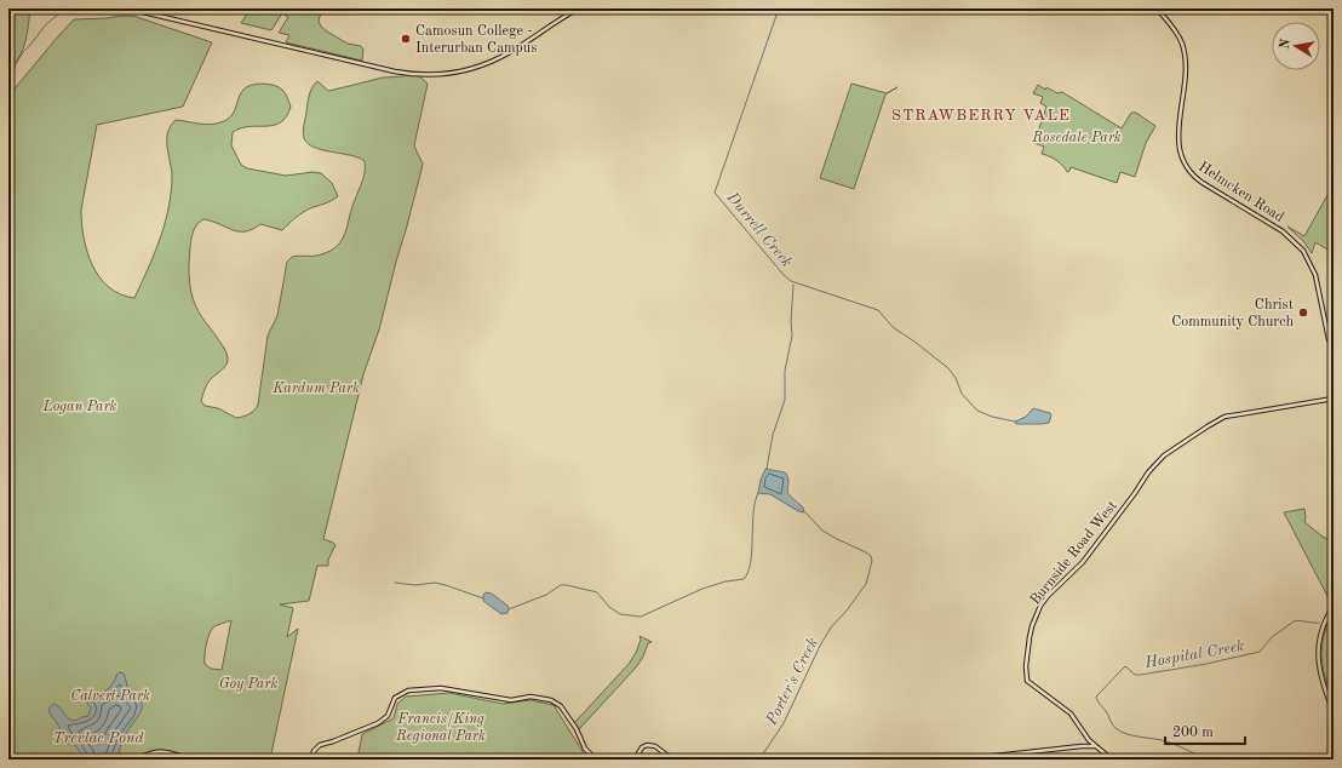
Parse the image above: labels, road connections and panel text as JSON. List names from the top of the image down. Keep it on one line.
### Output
{"streets":{"street":["Helmcken Road","Burnside Road West"]},"districts":["STRAWBERRY VALE"],"water":["Durrell Creek","Hospital Creek","Porter's Creek","Trevlac Pond"],"parks":["Rosedale Park","Kardum Park","Logan Park","Goy Park","Calvert Park","Francis/King Regional Park"],"places":["Camosun College - Interurban Campus","Christ Community Church"],"scale_bar":"200 m","north":"left"}
